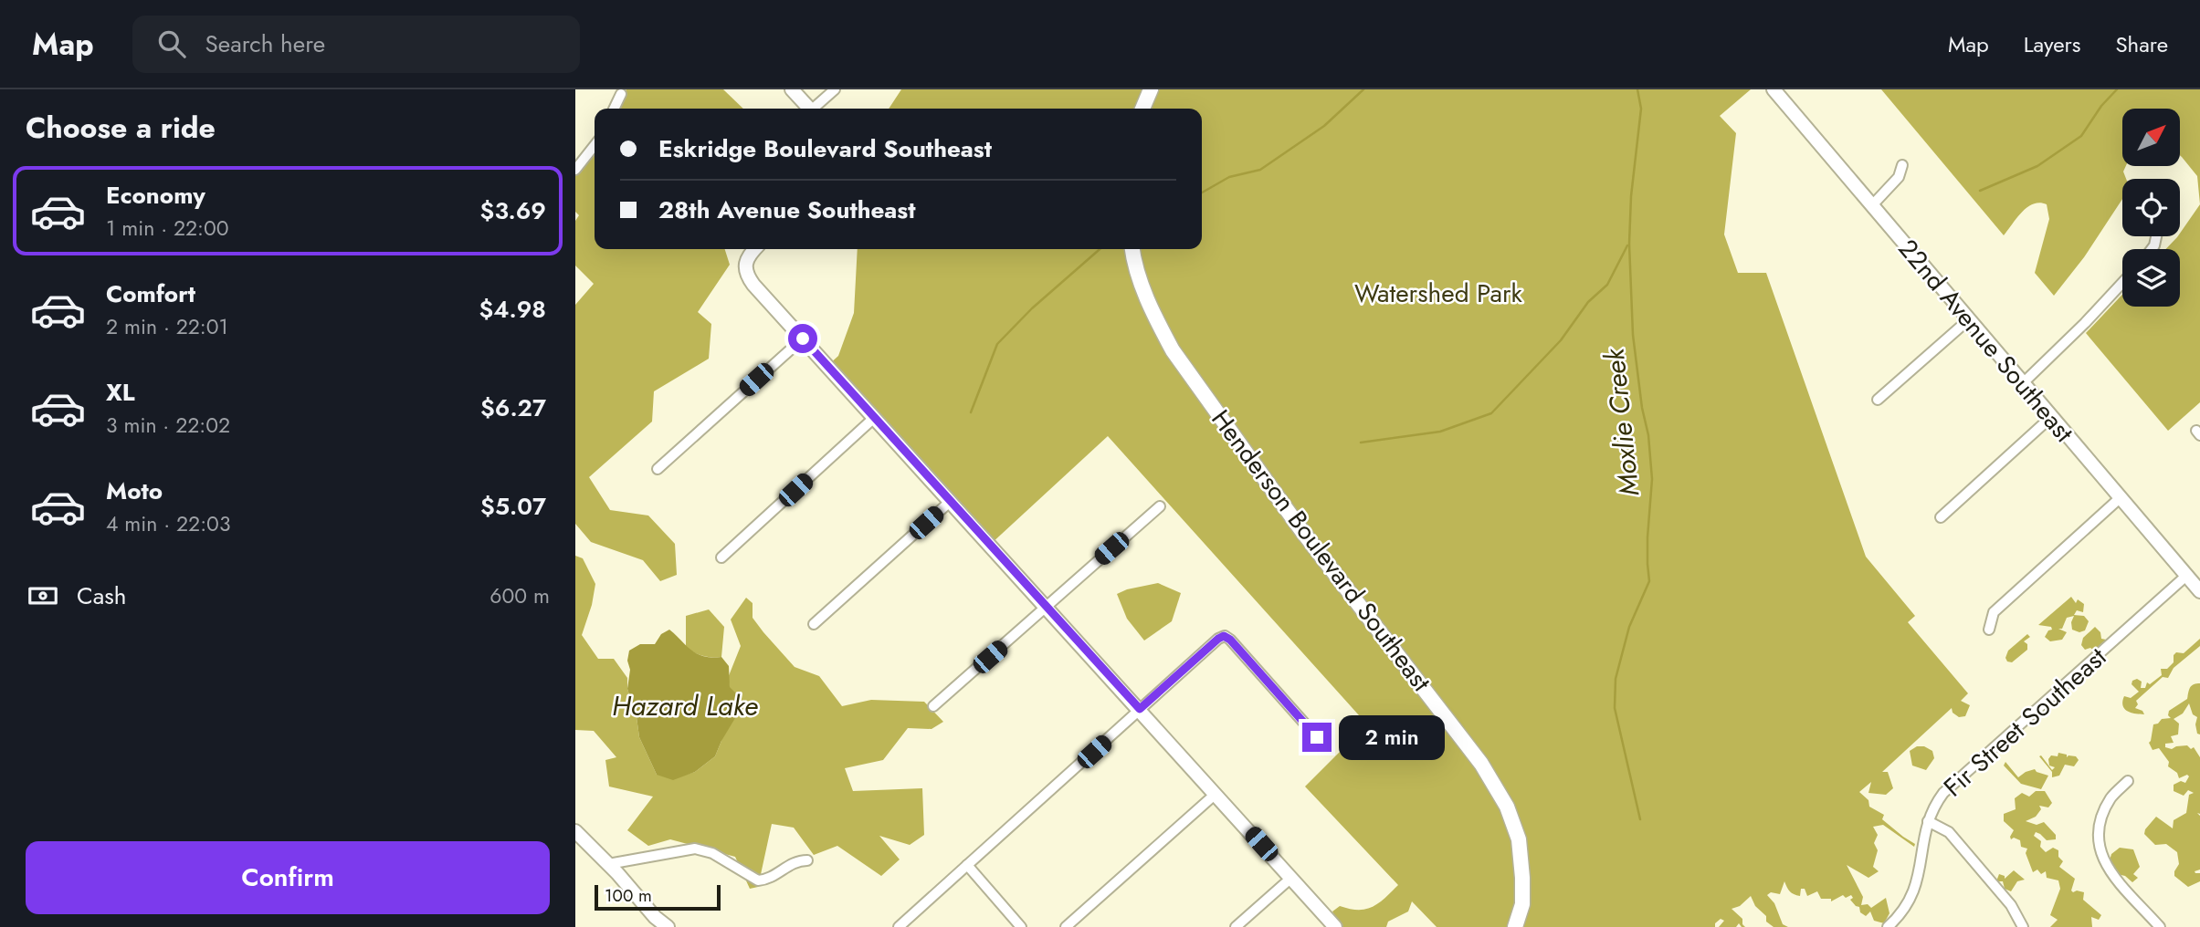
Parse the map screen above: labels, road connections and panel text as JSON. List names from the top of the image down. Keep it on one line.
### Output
{"streets":{"main road":["Henderson Boulevard Southeast"],"street":["22nd Avenue Southeast","Fir Street Southeast"]},"crossings":[["22nd Avenue Southeast","Fir Street Southeast"]],"water":["Moxlie Creek","Hazard Lake"],"parks":["Watershed Park"],"scale_bar":"100 m","north":"top right","page":{"header":"Map","search":"Search here","nav":["Map","Layers","Share"],"heading":"Choose a ride","banner":["Eskridge Boulevard Southeast","28th Avenue Southeast"],"list":[{"name":"Economy","note":"1 min · 22:00","value":"$3.69"},{"name":"Comfort","note":"2 min · 22:01","value":"$4.98"},{"name":"XL","note":"3 min · 22:02","value":"$6.27"},{"name":"Moto","note":"4 min · 22:03","value":"$5.07"}],"pay":["Cash","600 m"],"bubble":"2 min","buttons":"Confirm","scale":"100 m"}}
